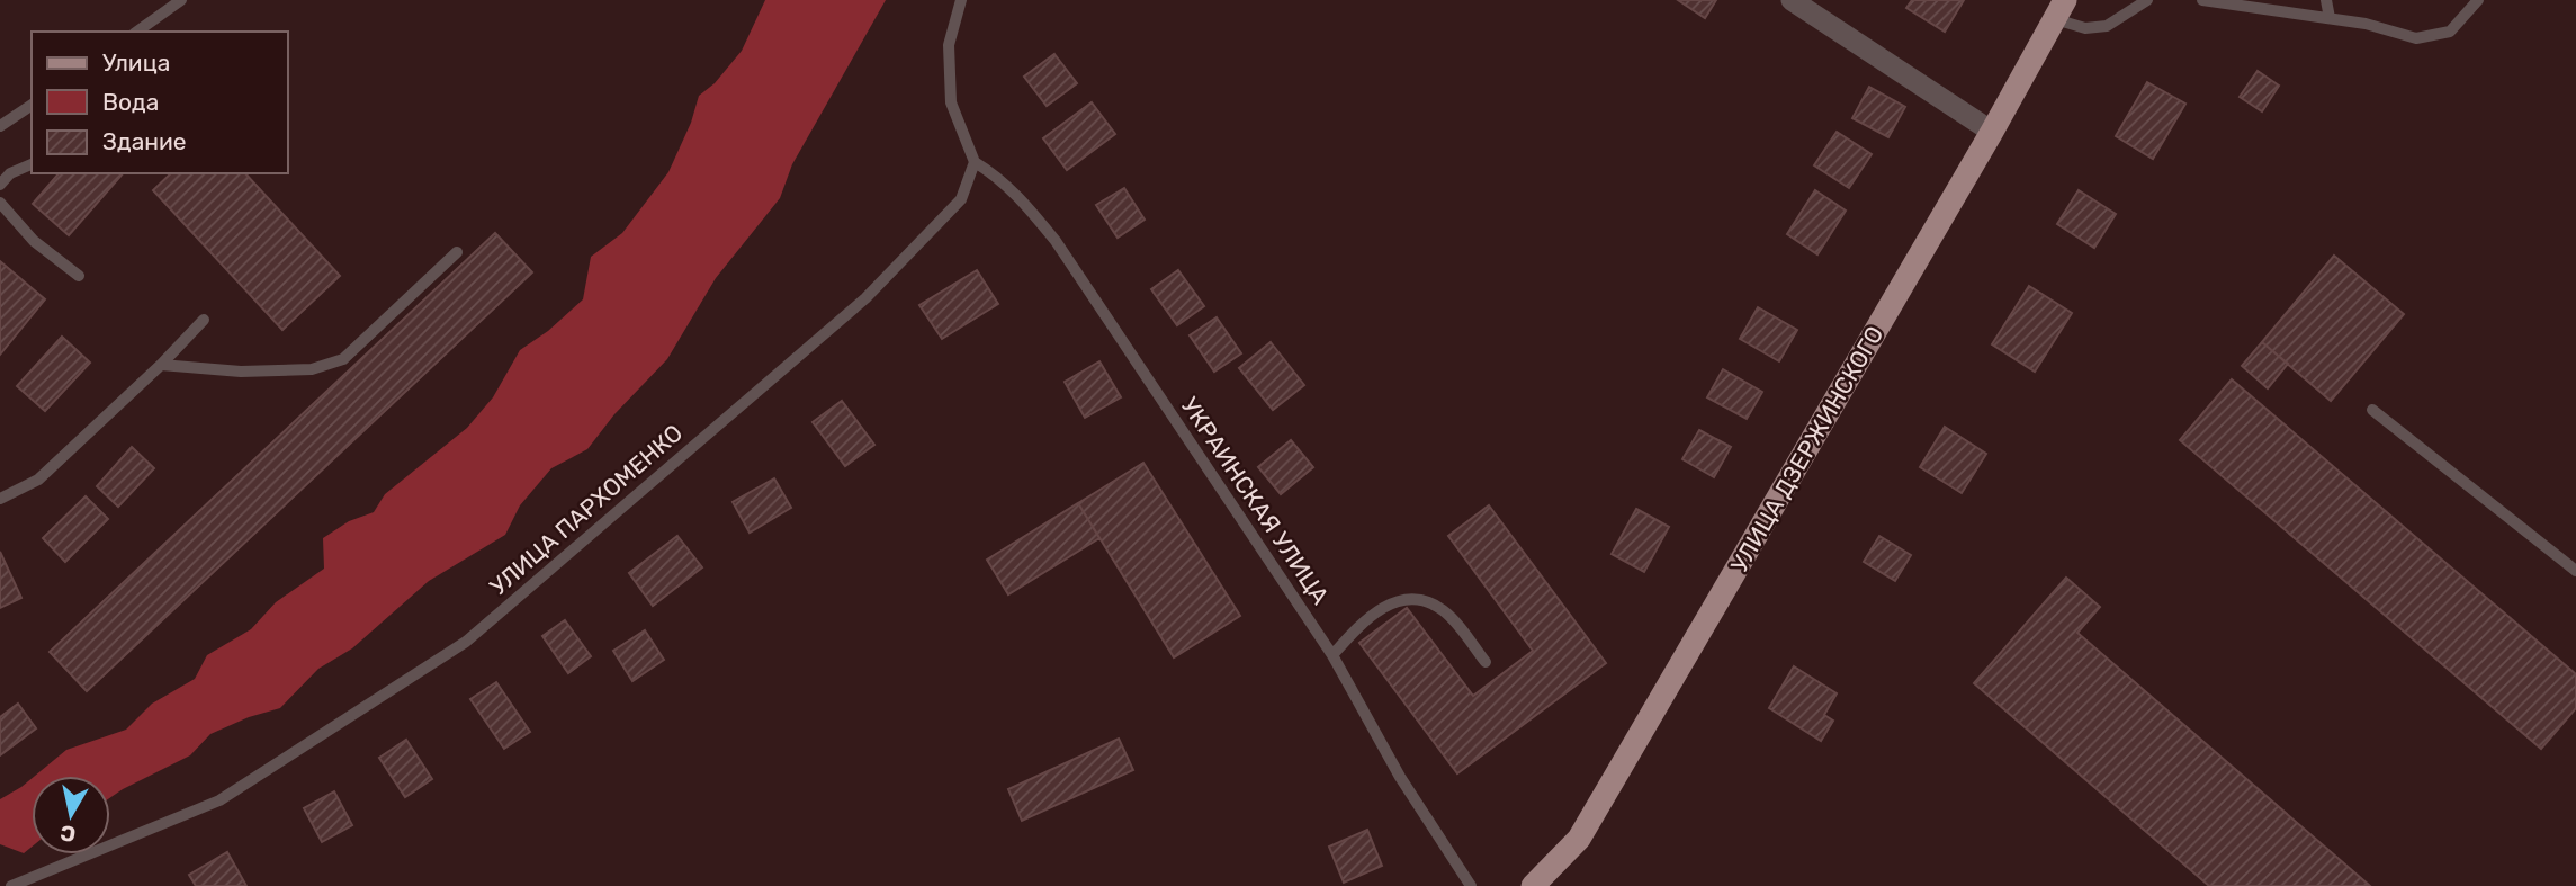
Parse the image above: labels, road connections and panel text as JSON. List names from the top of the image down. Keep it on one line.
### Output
{"streets":{"main road":["УЛИЦА ДЗЕРЖИНСКОГО"],"lane":["УКРАИНСКАЯ УЛИЦА","УЛИЦА ПАРХОМЕНКО"]},"crossings":[["УКРАИНСКАЯ УЛИЦА","УЛИЦА ПАРХОМЕНКО"]],"legend":["Улица","Вода","Здание"],"north":"bottom"}
